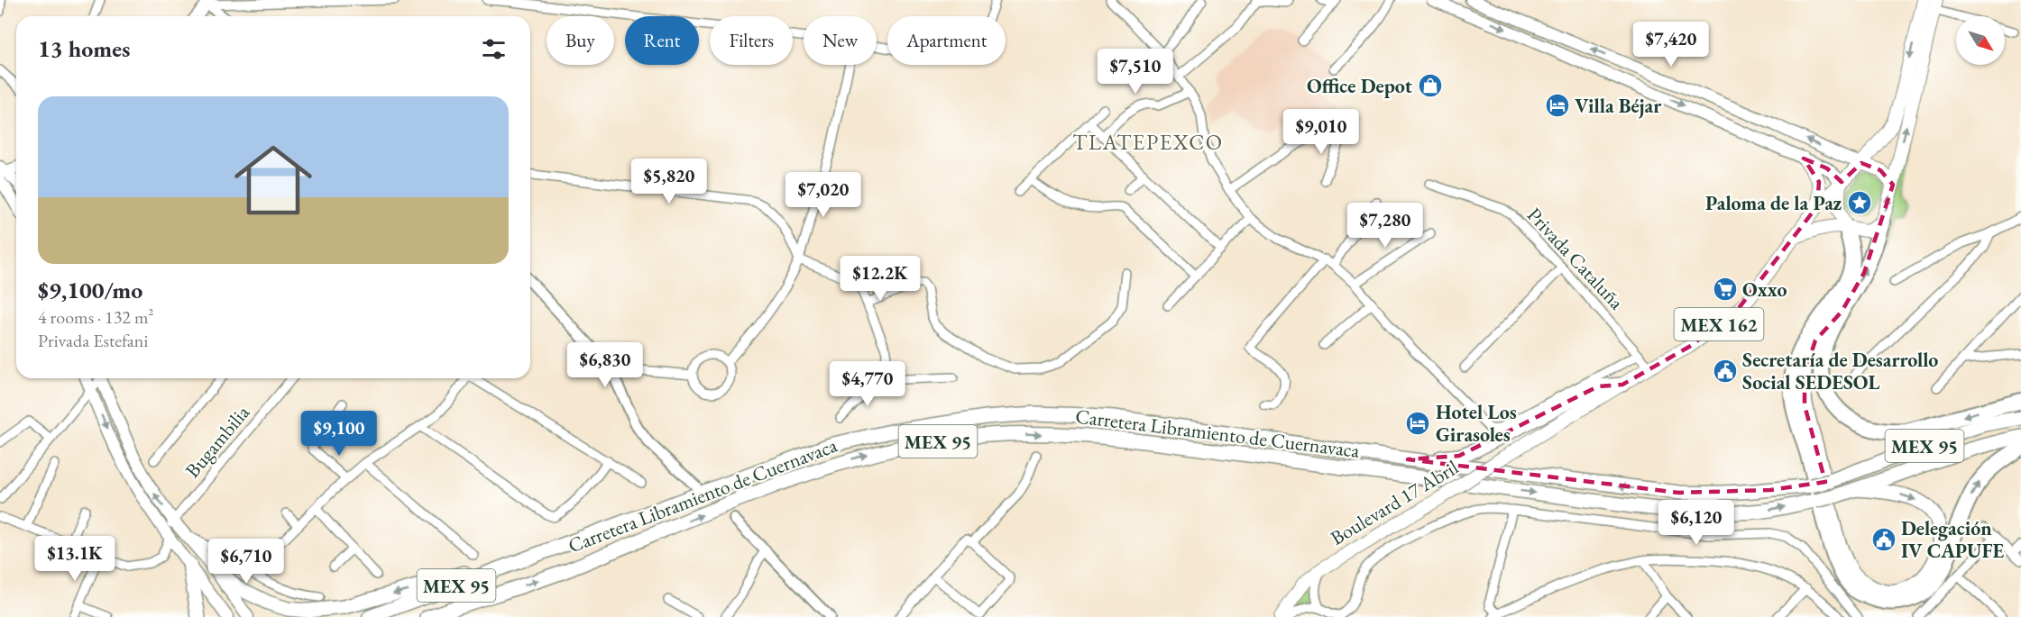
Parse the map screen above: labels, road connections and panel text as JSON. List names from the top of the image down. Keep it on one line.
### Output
{"streets":{"highway":["Carretera Libramiento de Cuernavaca","MEX 95"],"main road":["MEX 162","Boulevard 17 Abril"],"street":["Privada Cataluña","Bugambilia"]},"crossings":[["Privada Cataluña","Boulevard 17 Abril"]],"districts":["TLATEPEXCO"],"places":{"shop":["Office Depot"],"hotel":["Villa Béjar","Hotel Los Girasoles"],"place":["Paloma de la Paz"],"supermarket":["Oxxo"],"public building":["Secretaría de Desarrollo Social SEDESOL","Delegación IV CAPUFE"]},"north":"bottom right","page":{"chip":["Buy","Rent","Filters","New","Apartment"],"heading":"13 homes","price":["$7,420","$7,510","$9,010","$5,820","$7,020","$7,280","$12.2K","$6,830","$4,770","$9,100","$6,120","$13.1K","$6,710"],"list":[{"name":"$9,100/mo","note":"4 rooms · 132 m² · Privada Estefani"}]}}
